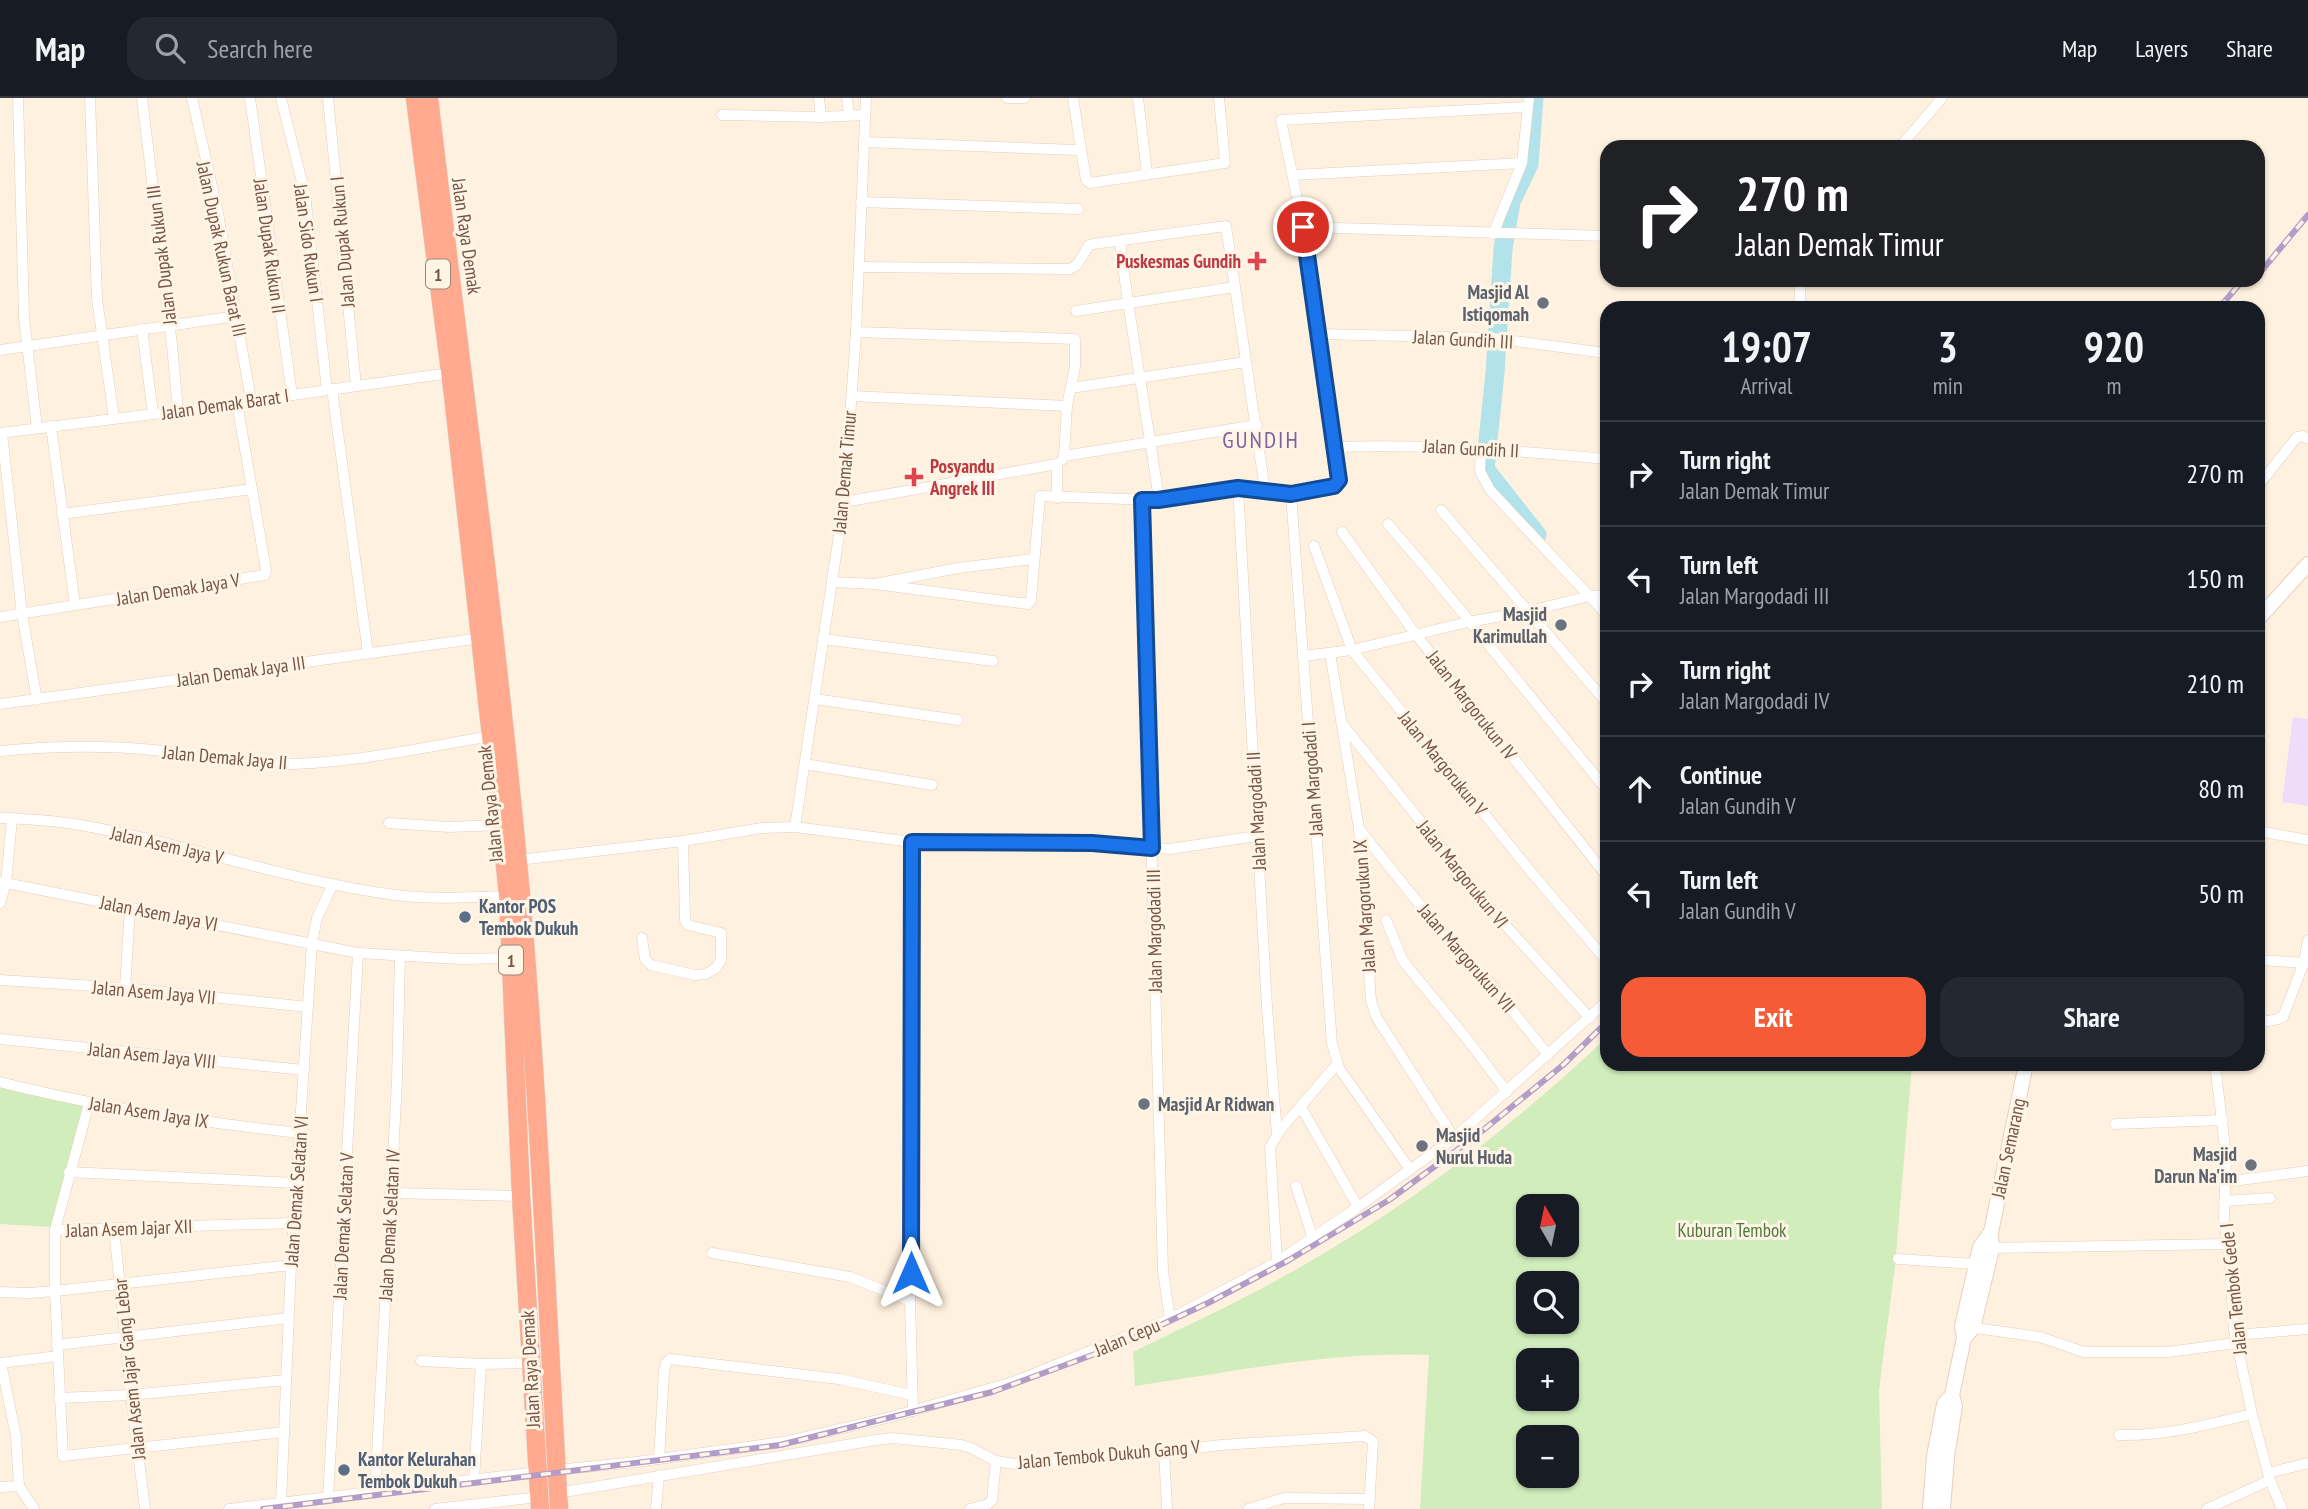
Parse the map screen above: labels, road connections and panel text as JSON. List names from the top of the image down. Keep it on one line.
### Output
{"streets":{"highway":["Jalan Raya Demak","1"],"street":["Jalan Dupak Rukun I","Jalan Sido Rukun I","Jalan Dupak Rukun II","Jalan Dupak Rukun Barat III","Jalan Dupak Rukun III","Jalan Gundih III","Jalan Demak Barat I","Jalan Gundih II","Jalan Demak Timur","Jalan Demak Jaya V","Jalan Demak Jaya III","Jalan Margorukun IV","Jalan Demak Jaya II","Jalan Margorukun V","Jalan Margodadi I","Jalan Margodadi II","Jalan Asem Jaya V","Jalan Margorukun VI","Jalan Margorukun IX","Jalan Asem Jaya VI","Jalan Margodadi III","Jalan Margorukun VII","Jalan Asem Jaya VII","Jalan Asem Jaya VIII","Jalan Asem Jaya IX","Jalan Semarang","Jalan Demak Selatan VI","Jalan Demak Selatan IV","Jalan Demak Selatan V","Jalan Asem Jajar XII","Jalan Tembok Gede I","Jalan Cepu","Jalan Asem Jajar Gang Lebar","Jalan Tembok Dukuh Gang V"]},"crossings":[["Jalan Raya Demak","Jalan Demak Barat I"],["Jalan Raya Demak","Jalan Demak Jaya III"],["Jalan Raya Demak","Jalan Demak Jaya II"],["Jalan Raya Demak","Jalan Asem Jaya V"],["Jalan Raya Demak","Jalan Asem Jaya VI"],["Jalan Raya Demak","Jalan Cepu"],["Jalan Raya Demak","Jalan Tembok Dukuh Gang V"],["Jalan Dupak Rukun I","Jalan Demak Barat I"],["Jalan Sido Rukun I","Jalan Demak Barat I"],["Jalan Sido Rukun I","Jalan Demak Jaya III"],["Jalan Dupak Rukun II","Jalan Demak Barat I"],["Jalan Dupak Rukun Barat III","Jalan Demak Barat I"],["Jalan Dupak Rukun III","Jalan Demak Barat I"],["Jalan Demak Barat I","Jalan Demak Jaya V"],["Jalan Asem Jaya V","Jalan Demak Selatan VI"],["Jalan Margorukun VI","Jalan Margorukun IX"],["Jalan Margorukun VI","Jalan Cepu"],["Jalan Margorukun IX","Jalan Margorukun VII"],["Jalan Margorukun IX","Jalan Cepu"],["Jalan Asem Jaya VI","Jalan Demak Selatan VI"],["Jalan Asem Jaya VI","Jalan Demak Selatan IV"],["Jalan Asem Jaya VI","Jalan Demak Selatan V"],["Jalan Margodadi III","Jalan Cepu"],["Jalan Margorukun VII","Jalan Cepu"],["Jalan Asem Jaya VII","Jalan Demak Selatan VI"],["Jalan Asem Jaya VIII","Jalan Demak Selatan VI"],["Jalan Asem Jaya IX","Jalan Demak Selatan VI"],["Jalan Asem Jaya IX","Jalan Asem Jajar XII"],["Jalan Demak Selatan VI","Jalan Asem Jajar XII"],["Jalan Asem Jajar XII","Jalan Asem Jajar Gang Lebar"]],"districts":["GUNDIH"],"parks":["Kuburan Tembok"],"places":{"health":["Puskesmas Gundih","Posyandu Angrek III"],"other":["Masjid Al Istiqomah","Masjid Karimullah","Kantor POS Tembok Dukuh","Masjid Ar Ridwan","Masjid Nurul Huda","Masjid Darun Na'im","Kantor Kelurahan Tembok Dukuh"]},"north":"top","page":{"header":"Map","search":"Search here","nav":["Map","Layers","Share"],"turn":["270 m","Jalan Demak Timur"],"eta":["19:07","Arrival","3","min","920","m"],"list":[{"name":"Turn right","note":"Jalan Demak Timur","value":"270 m"},{"name":"Turn left","note":"Jalan Margodadi III","value":"150 m"},{"name":"Turn right","note":"Jalan Margodadi IV","value":"210 m"},{"name":"Continue","note":"Jalan Gundih V","value":"80 m"},{"name":"Turn left","note":"Jalan Gundih V","value":"50 m"}],"buttons":["Exit","Share"],"map_buttons":["+","−"]}}
